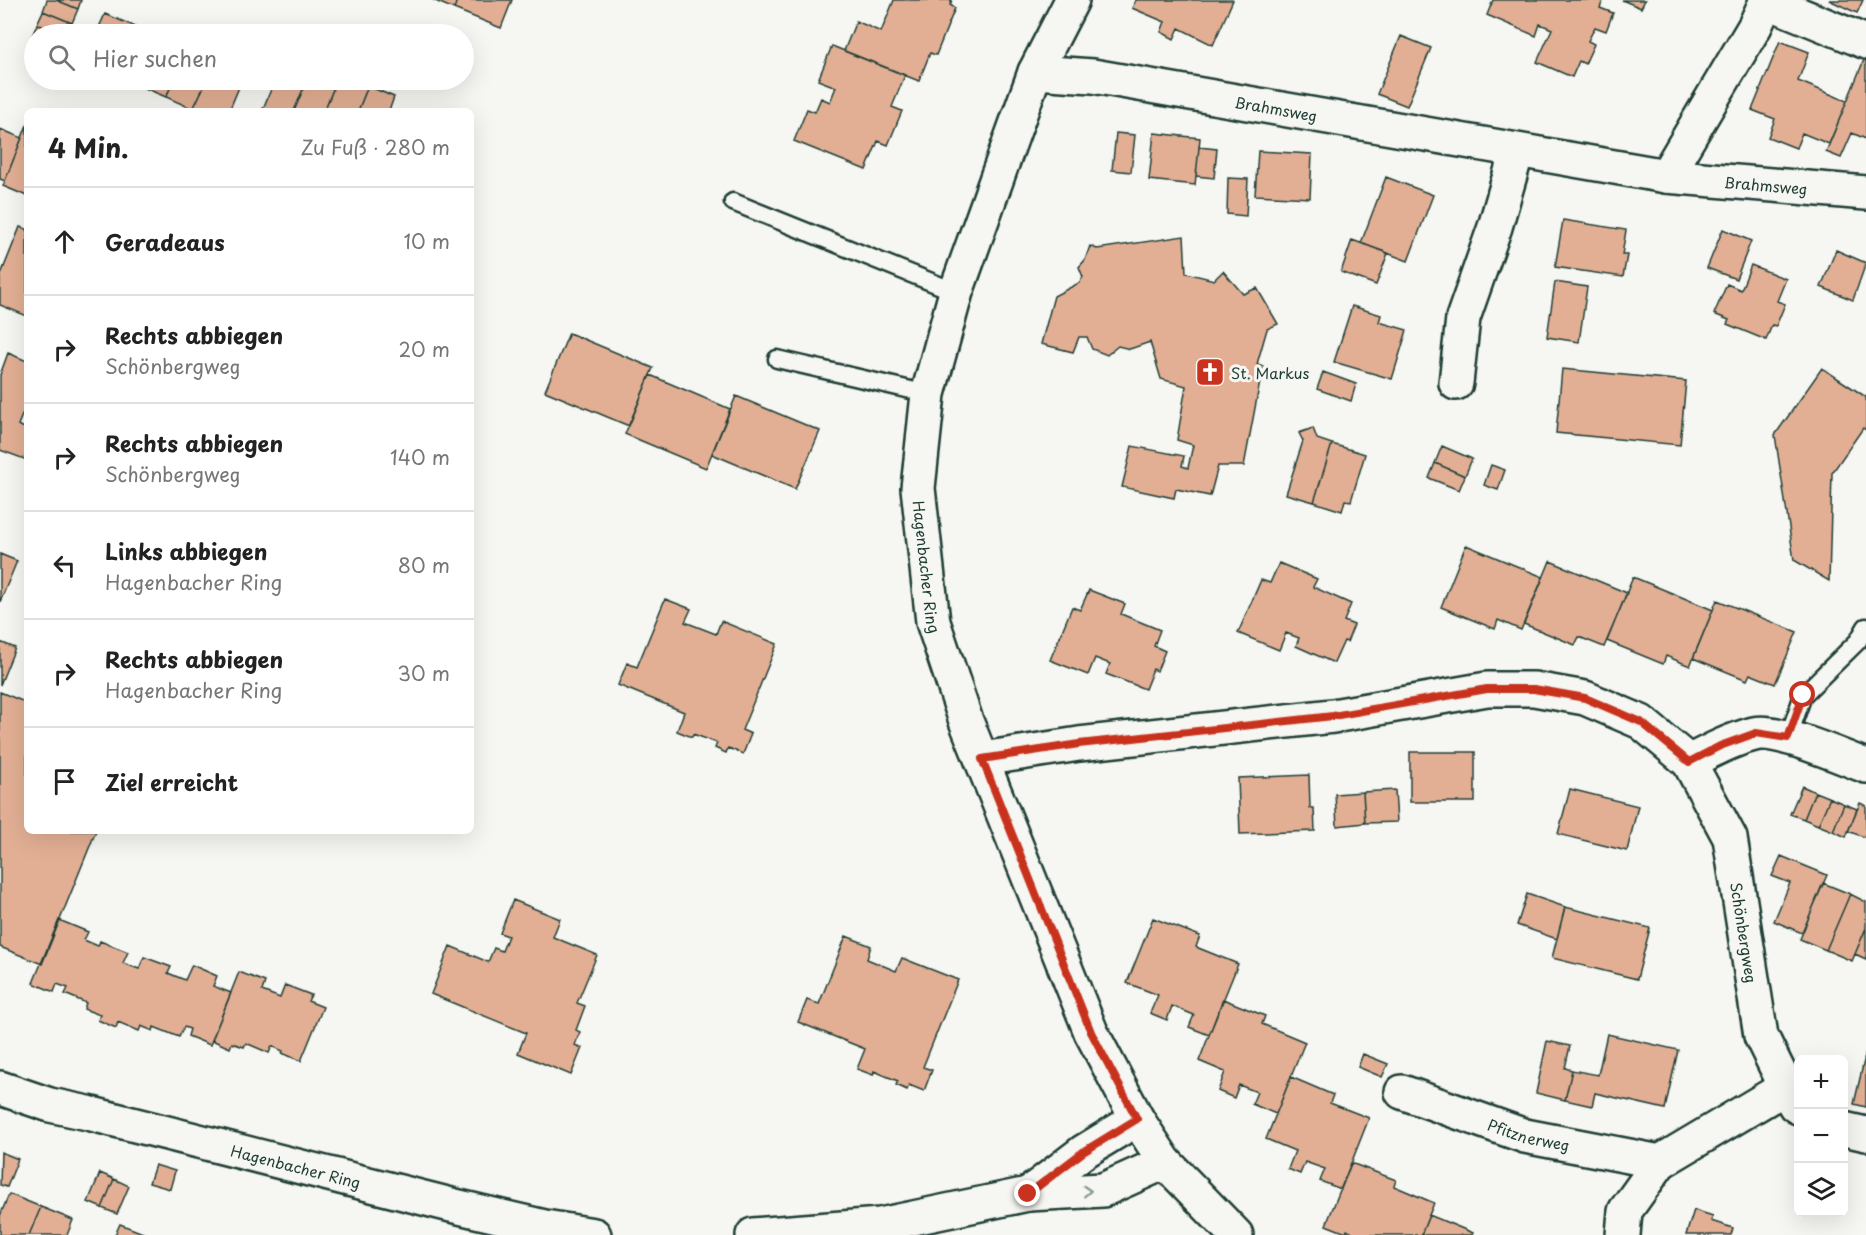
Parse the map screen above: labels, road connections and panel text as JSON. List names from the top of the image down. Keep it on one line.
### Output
{"streets":{"street":["Brahmsweg","Hagenbacher Ring","Schönbergweg","Pfitznerweg"]},"crossings":[["Brahmsweg","Hagenbacher Ring"],["Hagenbacher Ring","Schönbergweg"]],"places":{"church":["St. Markus"]},"page":{"search":"Hier suchen","heading":["4 Min.","Zu Fuß · 280 m"],"list":[["Geradeaus","10 m"],["Rechts abbiegen","Schönbergweg","20 m"],["Rechts abbiegen","Schönbergweg","140 m"],["Links abbiegen","Hagenbacher Ring","80 m"],["Rechts abbiegen","Hagenbacher Ring","30 m"],"Ziel erreicht"],"map_buttons":["+","−"]}}
